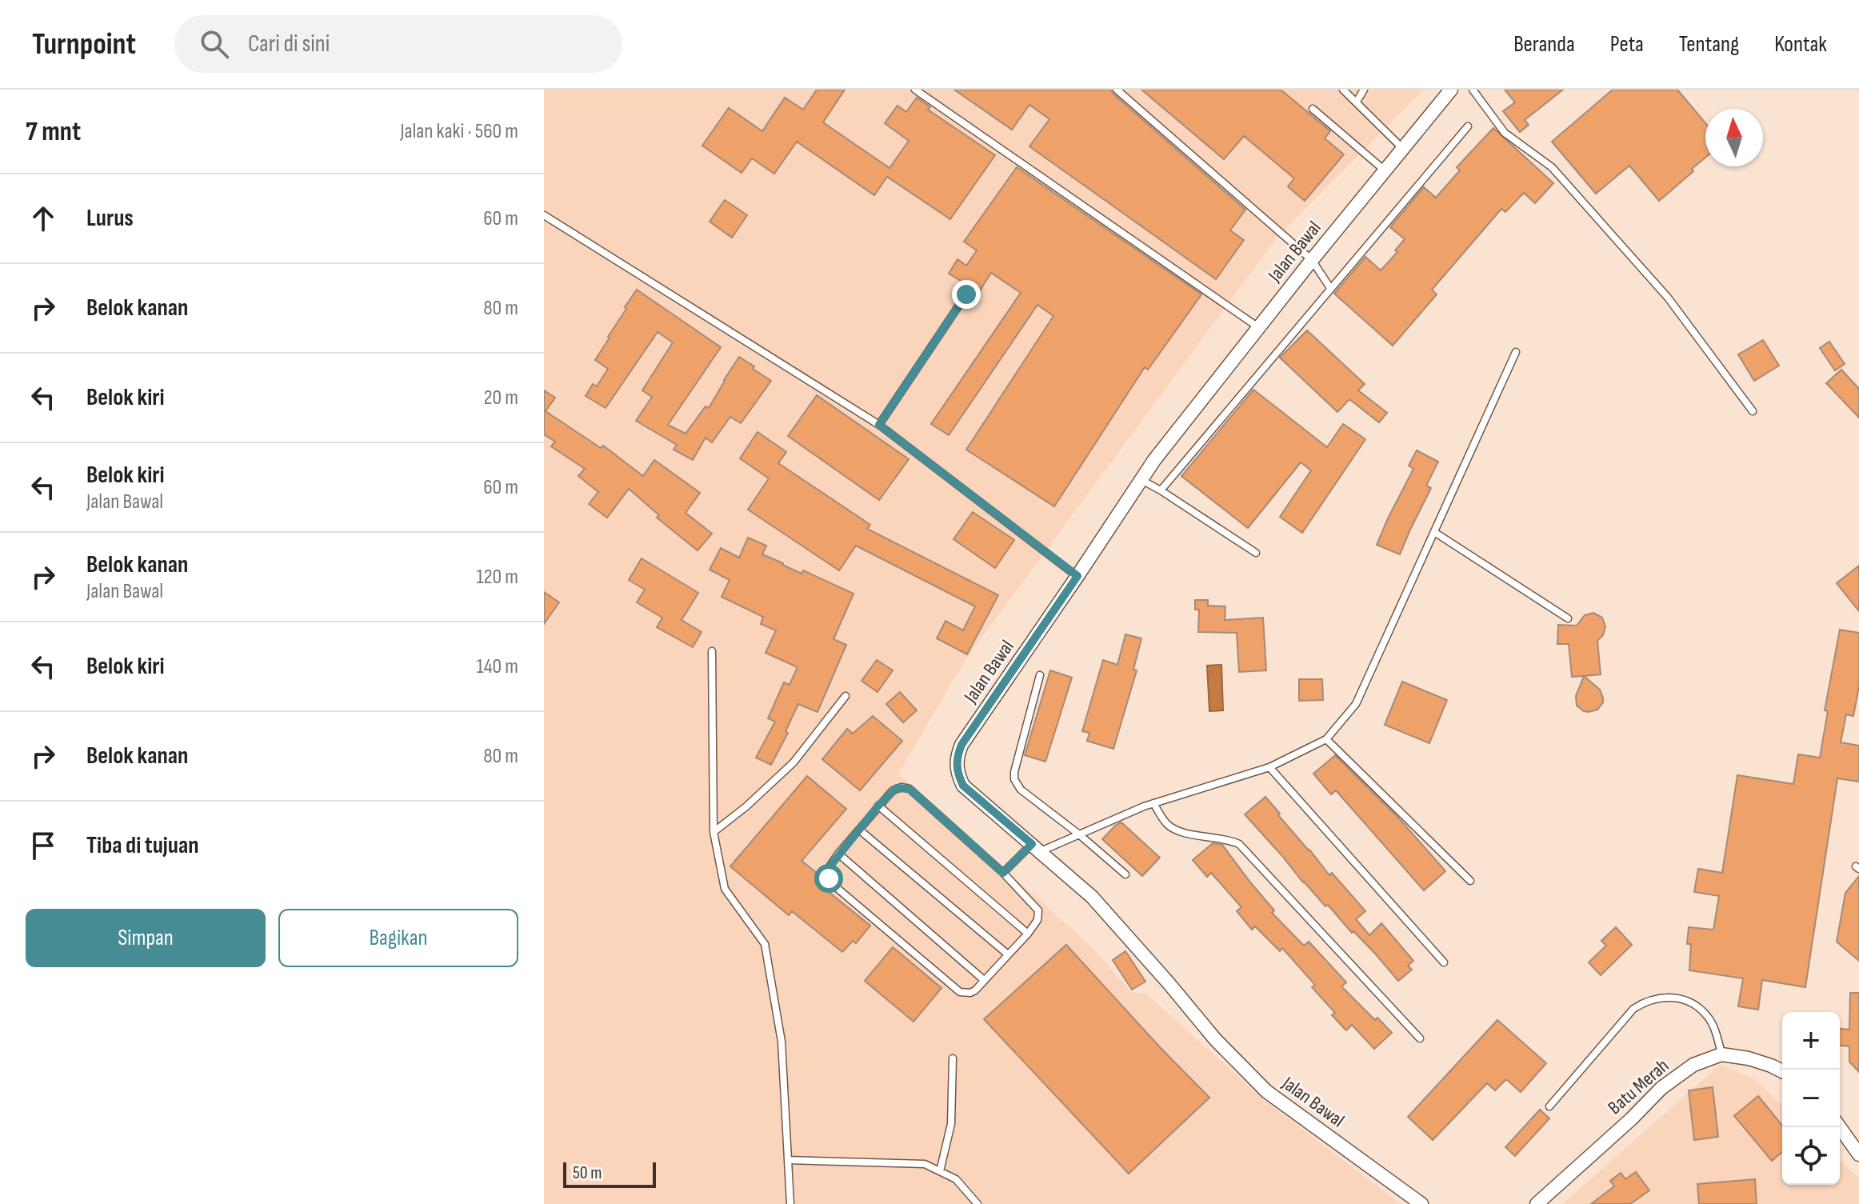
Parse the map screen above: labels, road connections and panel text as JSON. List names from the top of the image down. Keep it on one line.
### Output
{"streets":{"street":["Jalan Bawal","Batu Merah"]},"scale_bar":"50 m","north":"top","page":{"header":"Turnpoint","search":"Cari di sini","nav":["Beranda","Peta","Tentang","Kontak"],"heading":["7 mnt","Jalan kaki · 560 m"],"list":[["Lurus","60 m"],["Belok kanan","80 m"],["Belok kiri","20 m"],["Belok kiri","Jalan Bawal","60 m"],["Belok kanan","Jalan Bawal","120 m"],["Belok kiri","140 m"],["Belok kanan","80 m"],"Tiba di tujuan"],"buttons":["Simpan","Bagikan"],"map_buttons":["+","−"],"scale":"50 m"}}
